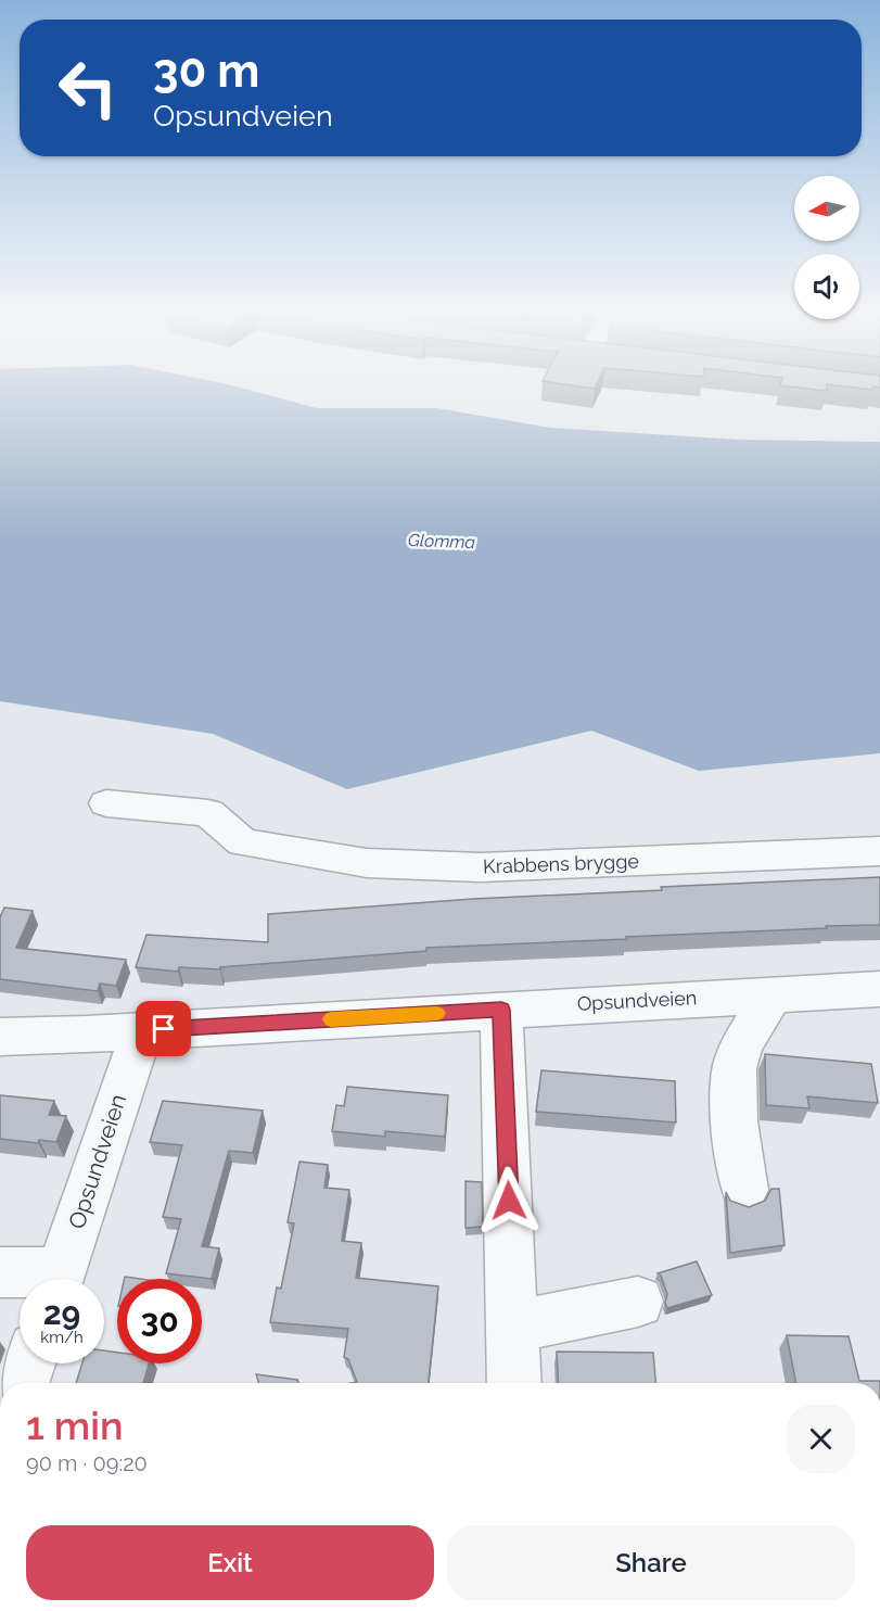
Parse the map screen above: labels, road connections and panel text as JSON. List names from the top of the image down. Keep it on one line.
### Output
{"streets":{"street":["Krabbens brygge","Opsundveien"]},"water":["Glomma"],"north":"left","page":{"turn":["30 m","Opsundveien"],"speed":"29 km/h","limit":"30","heading":["1 min","90 m · 09:20"],"buttons":["Exit","Share"]}}
